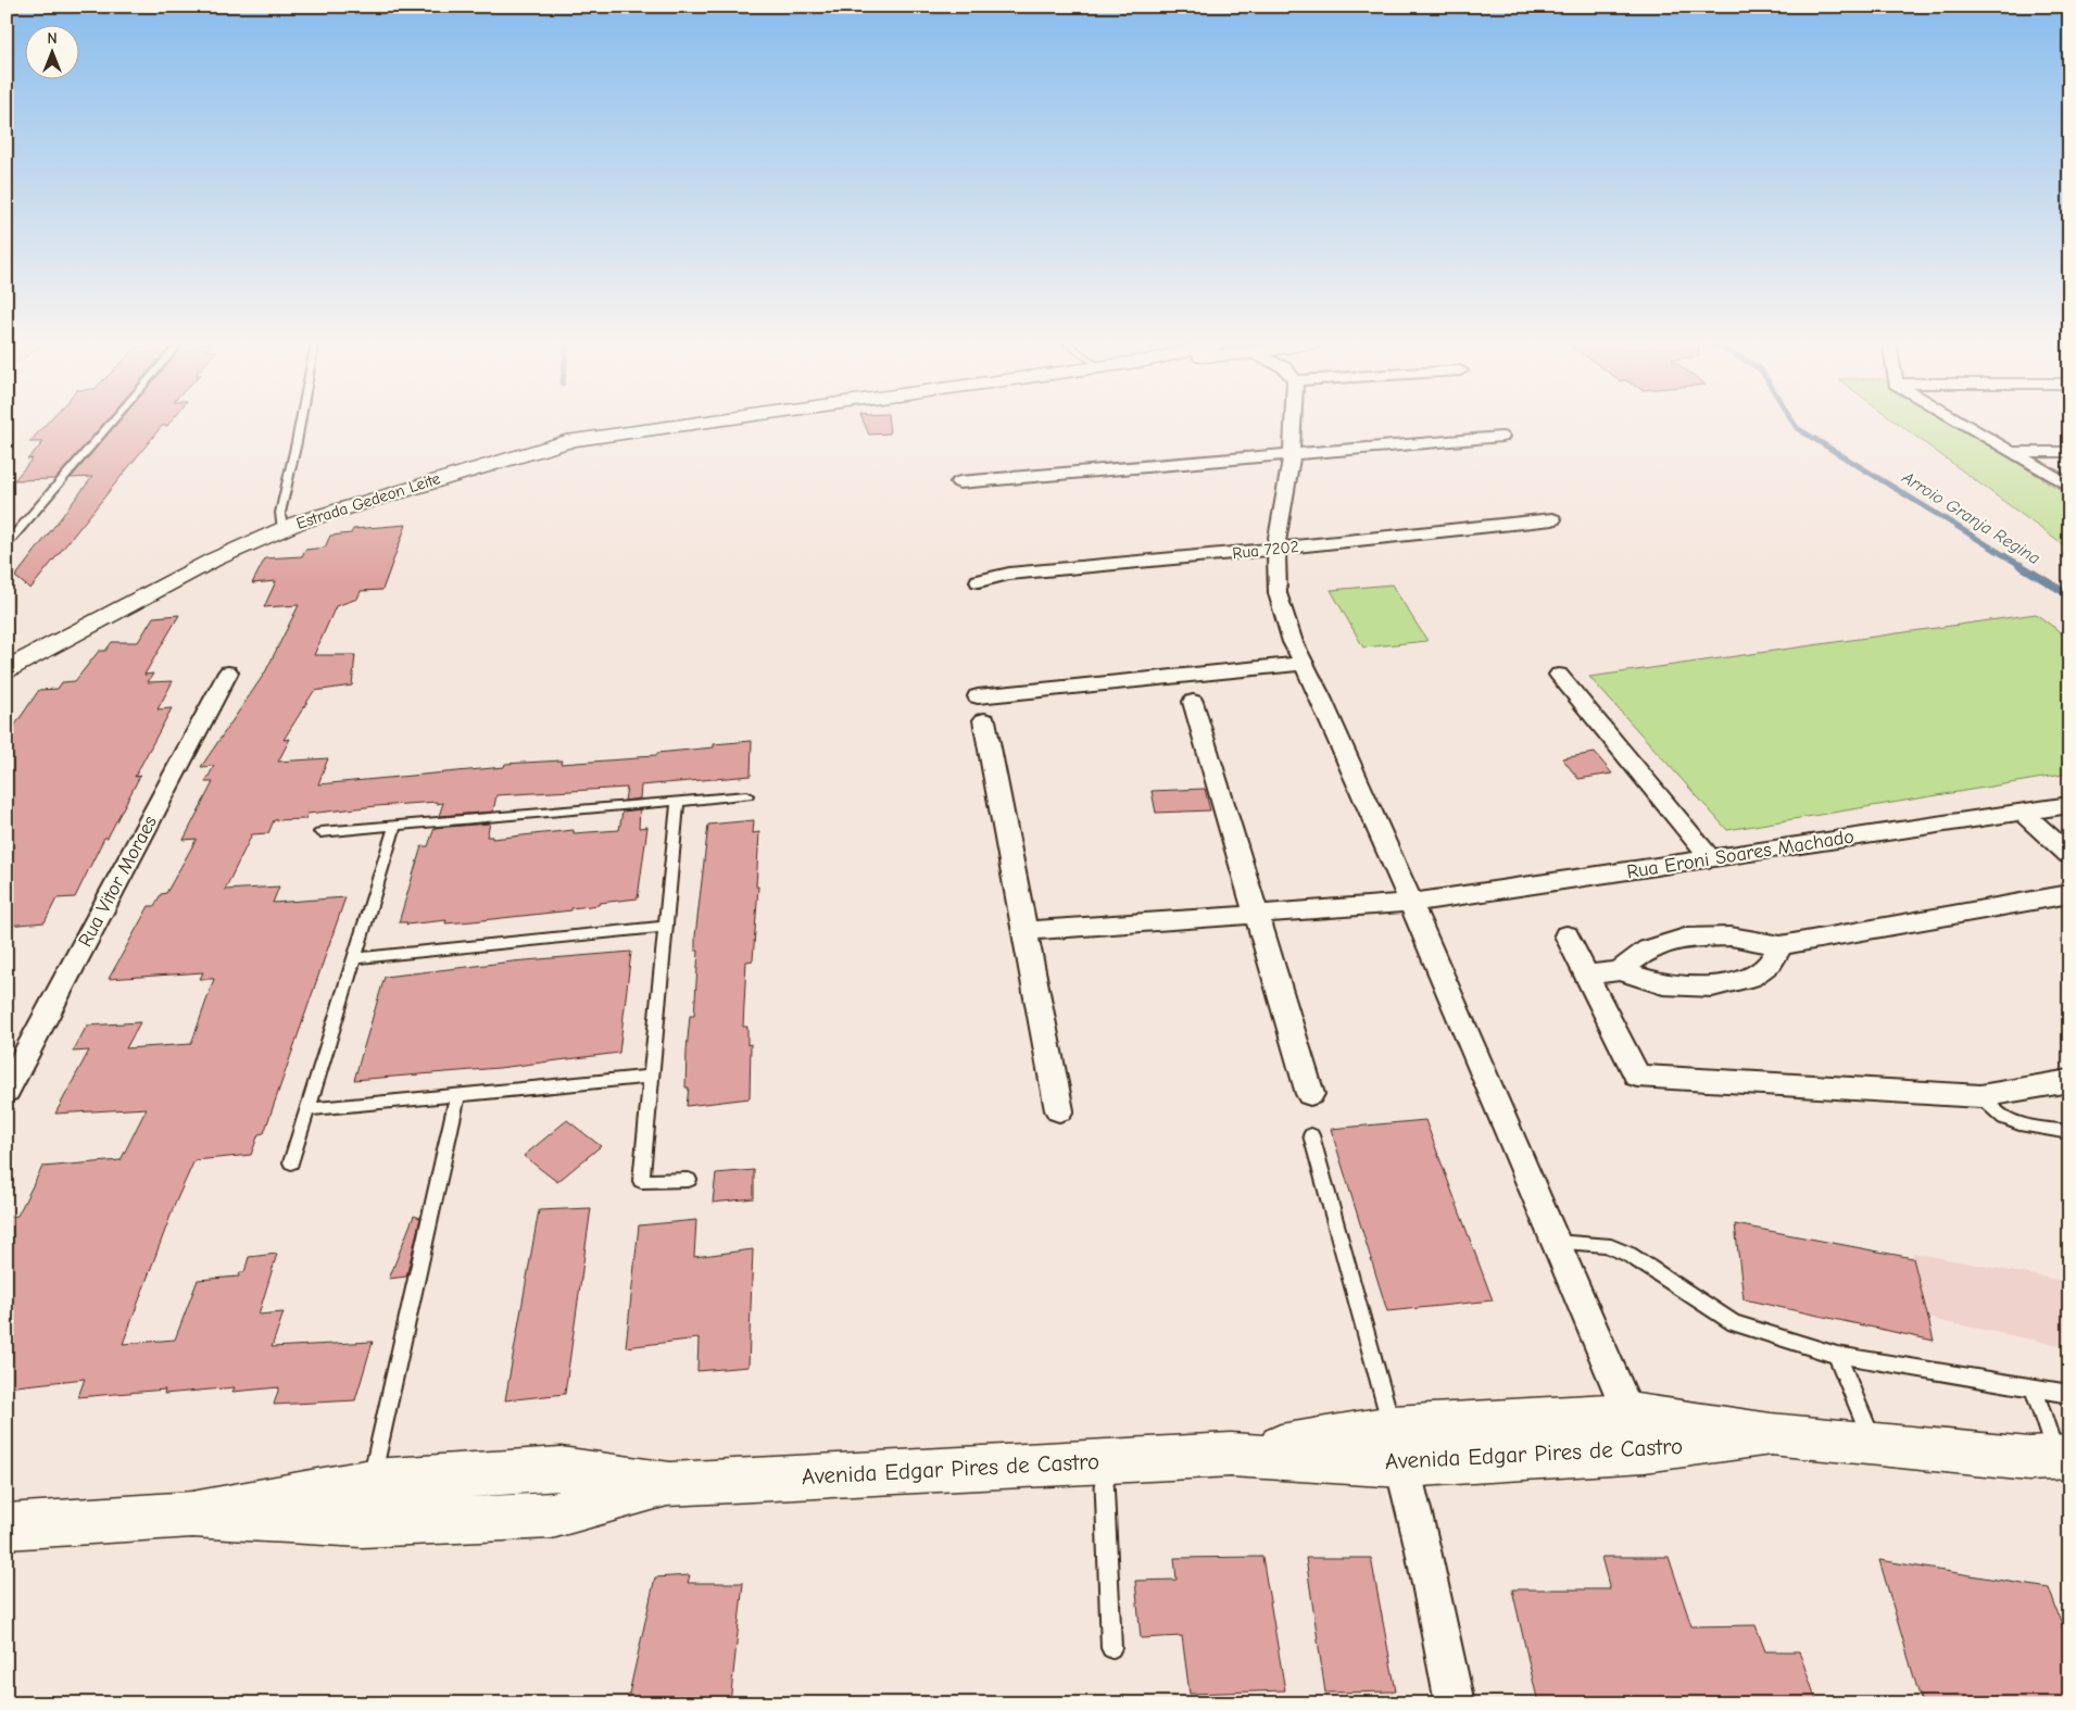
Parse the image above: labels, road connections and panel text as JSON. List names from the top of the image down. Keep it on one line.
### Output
{"streets":{"main road":["Estrada Gedeon Leite","Avenida Edgar Pires de Castro"],"street":["Rua 7202","Rua Eroni Soares Machado","Rua Vitor Moraes"]},"water":["Arroio Granja Regina"],"north":"top"}
